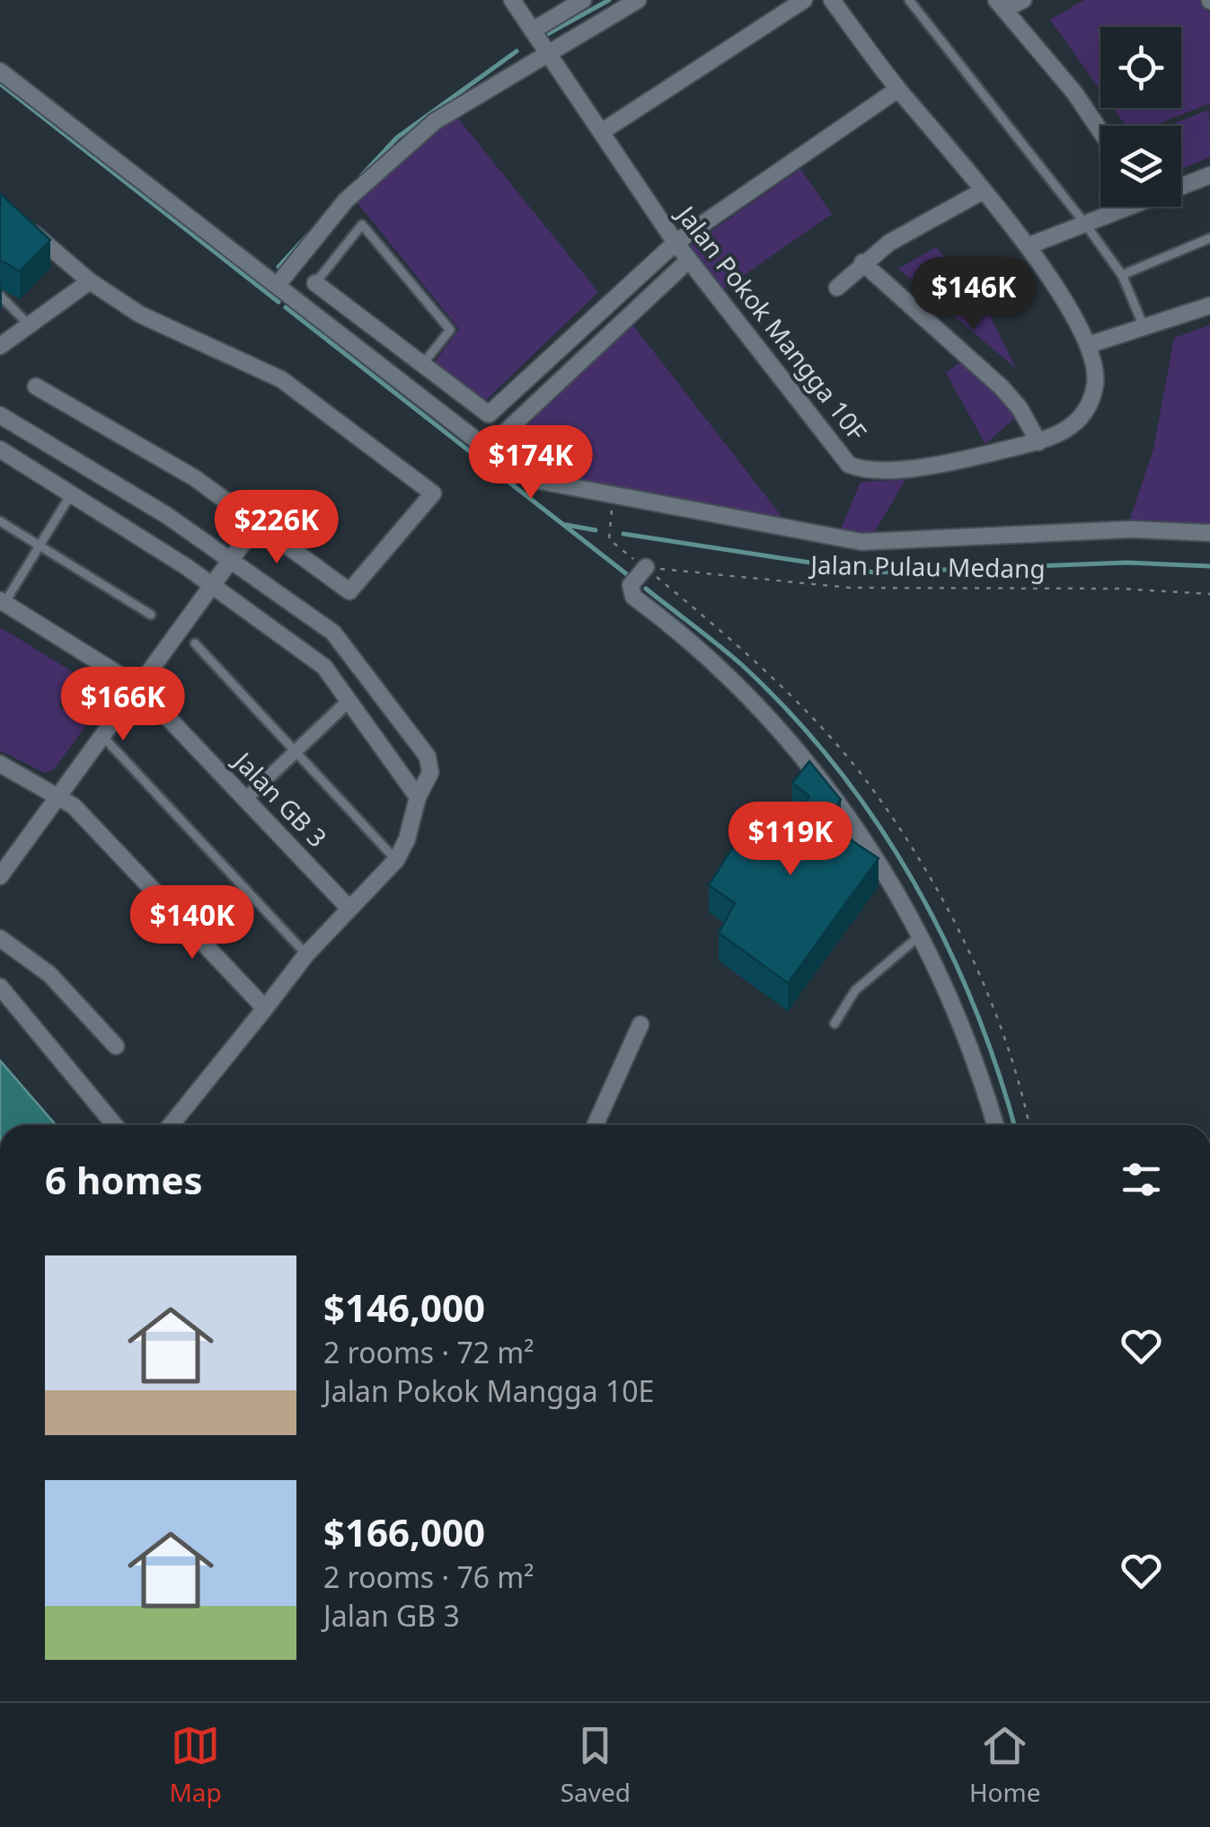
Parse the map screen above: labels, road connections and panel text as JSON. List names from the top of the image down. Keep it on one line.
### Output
{"streets":{"street":["Jalan Pokok Mangga 10F","Jalan GB 3"],"path":["Jalan Pulau Medang"]},"page":{"price":["$146K","$174K","$226K","$166K","$119K","$140K"],"heading":"6 homes","list":[{"name":"$146,000","note":"2 rooms · 72 m² · Jalan Pokok Mangga 10E"},{"name":"$166,000","note":"2 rooms · 76 m² · Jalan GB 3"}],"tabs":["Map","Saved","Home"]}}
